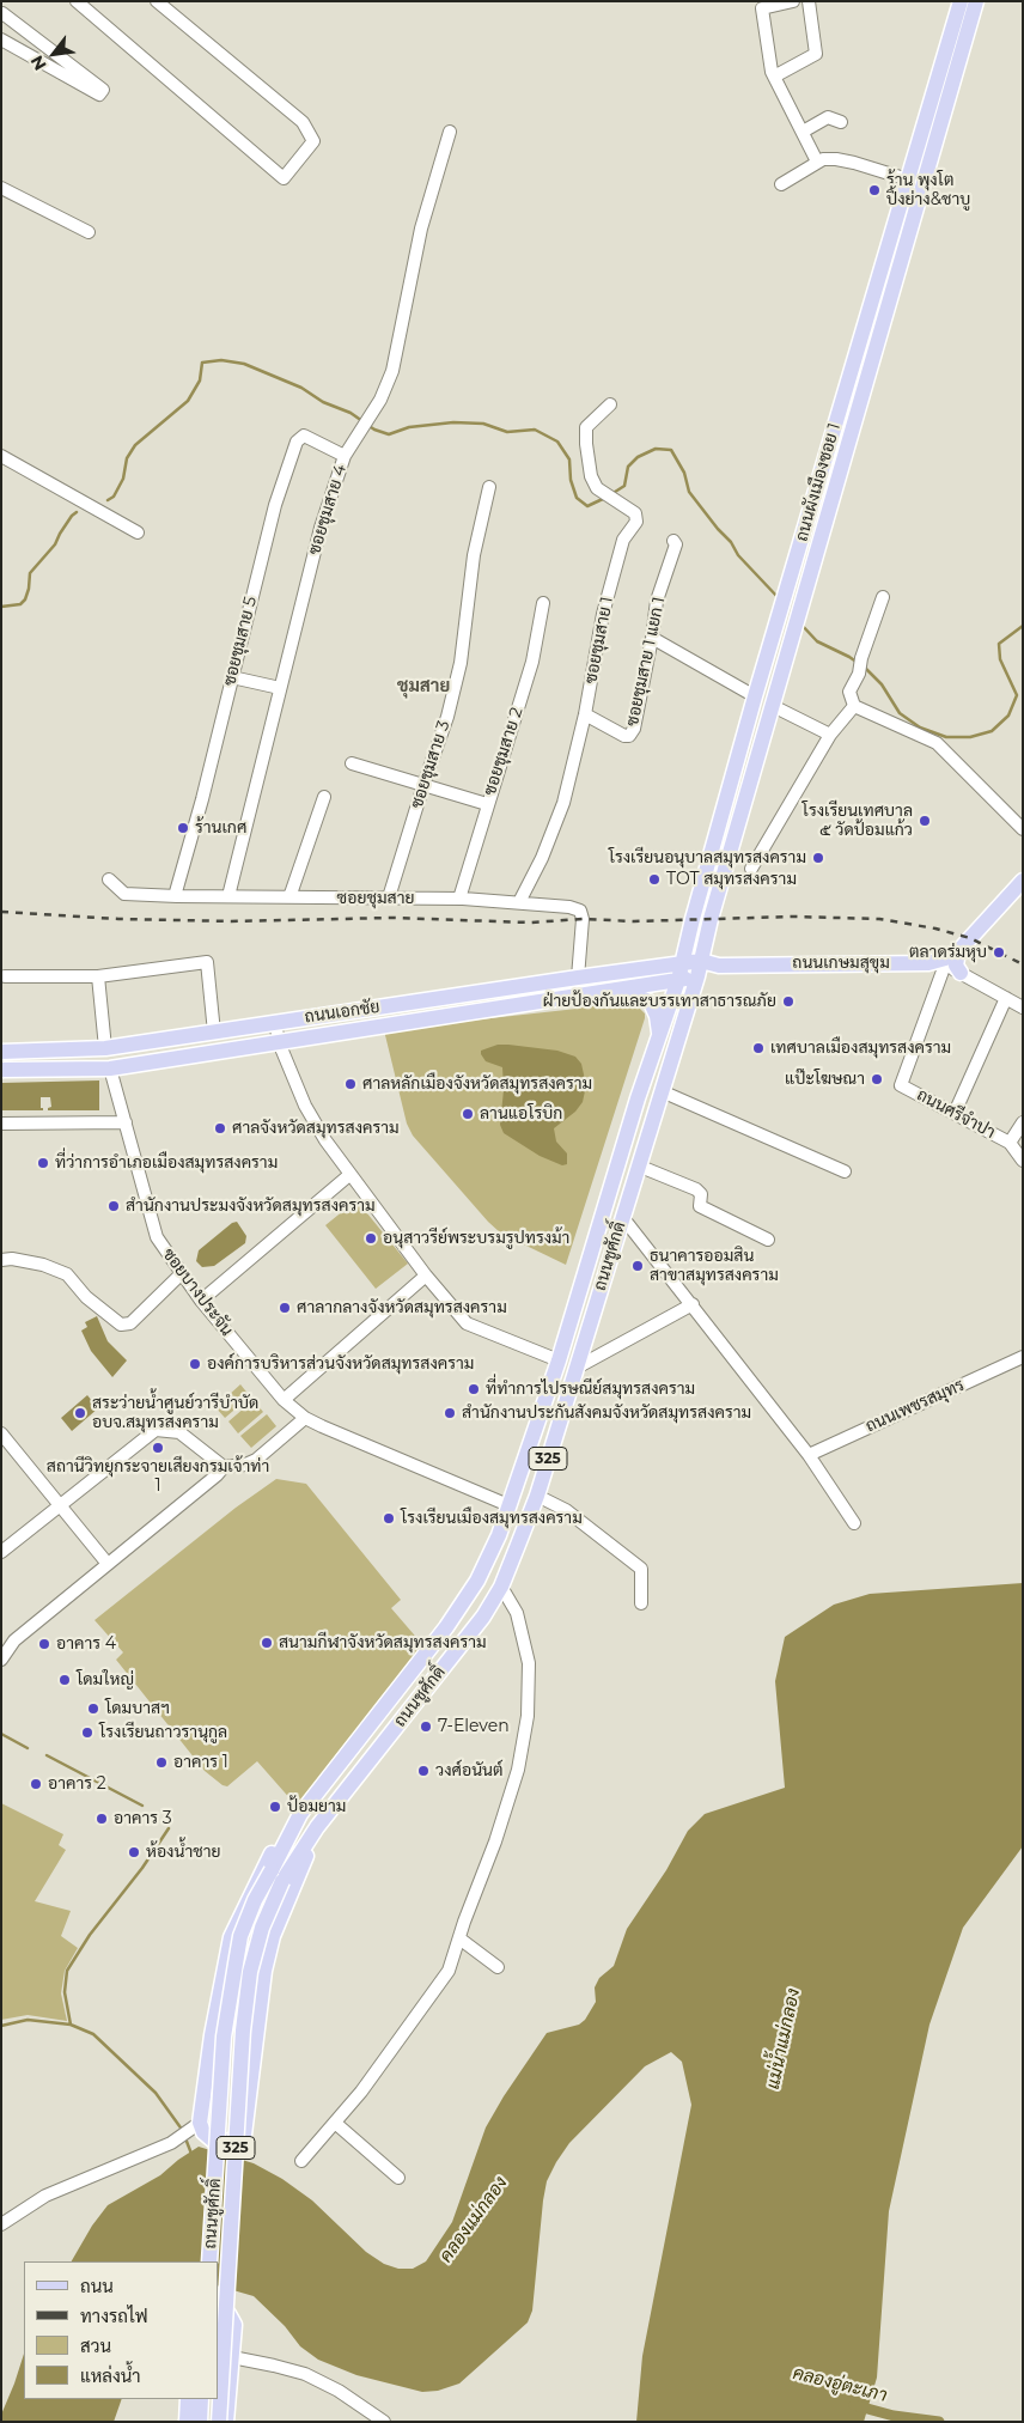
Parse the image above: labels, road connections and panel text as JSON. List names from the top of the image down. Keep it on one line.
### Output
{"streets":{"main road":["ถนนผังเมืองซอย 1","ถนนเกษมสุขุม","ถนนเอกชัย","ถนนชูศักดิ์","325"],"street":["ซอยชุมสาย 4","ซอยชุมสาย 1","ซอยชุมสาย 5","ซอยชุมสาย 1 แยก 1","ซอยชุมสาย 2","ซอยชุมสาย 3","ซอยชุมสาย","ถนนศรีจำปา","ซอยบางประจัน","ถนนเพชรสมุทร"]},"crossings":[["ถนนผังเมืองซอย 1","ถนนเกษมสุขุม"],["ถนนผังเมืองซอย 1","ถนนเอกชัย"],["ถนนผังเมืองซอย 1","ถนนชูศักดิ์"],["ซอยชุมสาย 4","ซอยชุมสาย 5"],["ซอยชุมสาย 4","ซอยชุมสาย"],["ซอยชุมสาย 1","ซอยชุมสาย 1 แยก 1"],["ซอยชุมสาย 1","ซอยชุมสาย"],["ซอยชุมสาย 5","ซอยชุมสาย"],["ซอยชุมสาย 2","ซอยชุมสาย"],["ซอยชุมสาย 3","ซอยชุมสาย"],["ซอยชุมสาย","ถนนเอกชัย"],["ถนนเกษมสุขุม","ถนนเอกชัย"],["ถนนเกษมสุขุม","ถนนศรีจำปา"],["ถนนเกษมสุขุม","ถนนชูศักดิ์"],["ถนนเอกชัย","ถนนชูศักดิ์"],["ถนนเอกชัย","ซอยบางประจัน"],["ถนนชูศักดิ์","ซอยบางประจัน"]],"districts":["ชุมสาย"],"water":["แม่น้ำแม่กลอง","คลองแม่กลอง","คลองอู่ตะเภา"],"places":["ร้าน พุงโต ปิ้งย่าง&ชาบู","โรงเรียนเทศบาล ๕ วัดป้อมแก้ว","ร้านเกศ","โรงเรียนอนุบาลสมุทรสงคราม","TOT สมุทรสงคราม","ตลาดร่มหุบ","ฝ่ายป้องกันและบรรเทาสาธารณภัย","เทศบาลเมืองสมุทรสงคราม","แป๊ะโฆษณา","ศาลหลักเมืองจังหวัดสมุทรสงคราม","ลานแอโรบิก","ศาลจังหวัดสมุทรสงคราม","ที่ว่าการอำเภอเมืองสมุทรสงคราม","สำนักงานประมงจังหวัดสมุทรสงคราม","อนุสาวรีย์พระบรมรูปทรงม้า","ธนาคารออมสิน สาขาสมุทรสงคราม","ศาลากลางจังหวัดสมุทรสงคราม","องค์การบริหารส่วนจังหวัดสมุทรสงคราม","ที่ทำการไปรษณีย์สมุทรสงคราม","สระว่ายน้ำศูนย์วารีบำบัด อบจ.สมุทรสงคราม","สำนักงานประกันสังคมจังหวัดสมุทรสงคราม","สถานีวิทยุกระจายเสียงกรมเจ้าท่า 1","โรงเรียนเมืองสมุทรสงคราม","สนามกีฬาจังหวัดสมุทรสงคราม","อาคาร 4","โดมใหญ่","โดมบาสฯ","7-Eleven","โรงเรียนถาวรานุกูล","อาคาร 1","วงศ์อนันต์","อาคาร 2","ป้อมยาม","อาคาร 3","ห้องน้ำชาย"],"legend":["ถนน","ทางรถไฟ","สวน","แหล่งน้ำ"],"north":"bottom left"}
